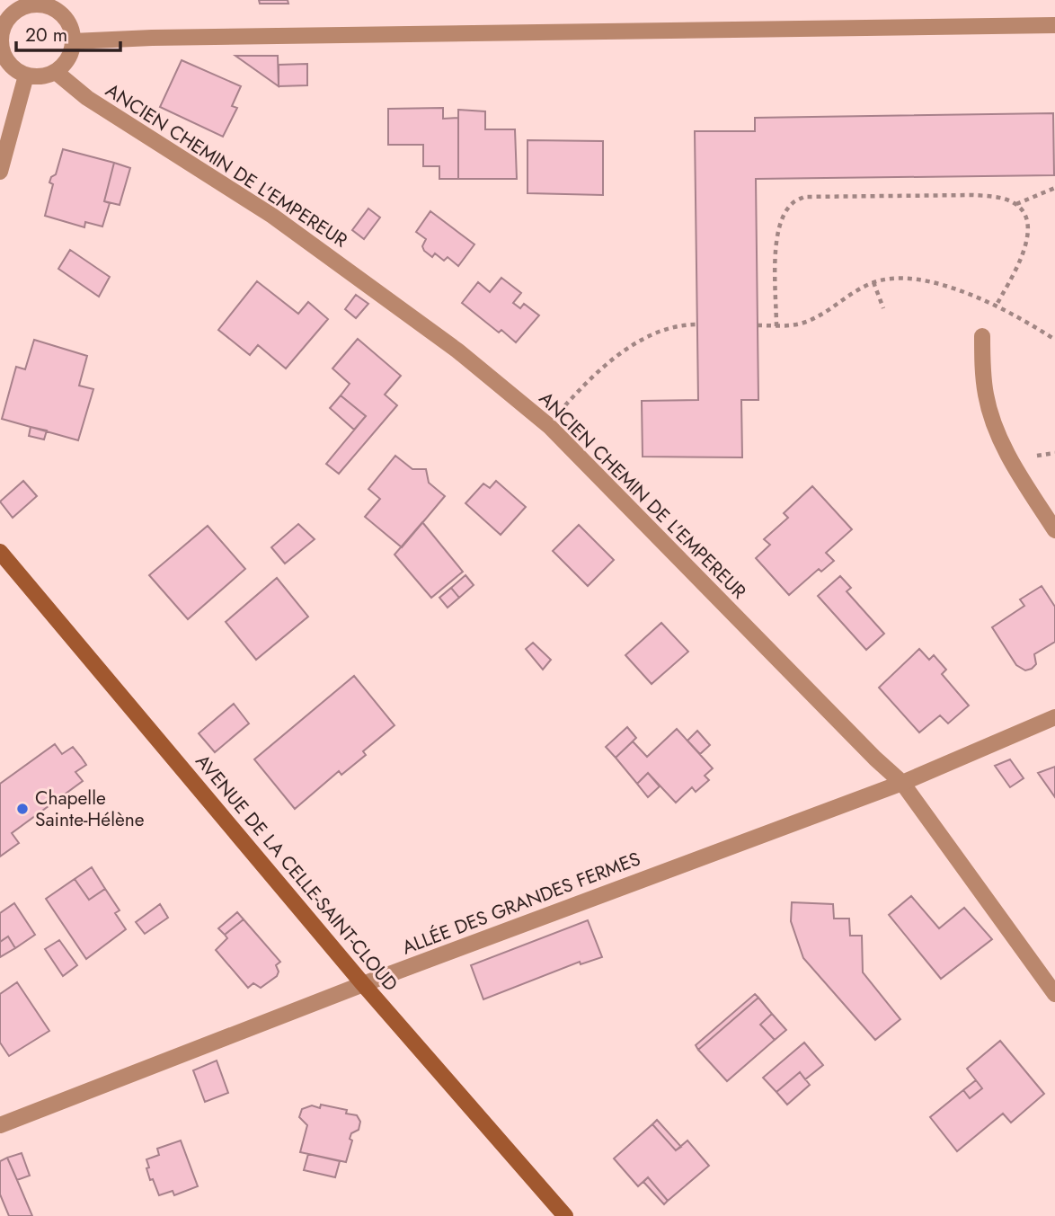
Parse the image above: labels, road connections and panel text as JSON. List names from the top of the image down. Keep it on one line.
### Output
{"streets":{"street":["ANCIEN CHEMIN DE L'EMPEREUR","AVENUE DE LA CELLE-SAINT-CLOUD","ALLÉE DES GRANDES FERMES"]},"crossings":[["ANCIEN CHEMIN DE L'EMPEREUR","ALLÉE DES GRANDES FERMES"],["AVENUE DE LA CELLE-SAINT-CLOUD","ALLÉE DES GRANDES FERMES"]],"places":["Chapelle Sainte-Hélène"],"scale_bar":"20 m"}
